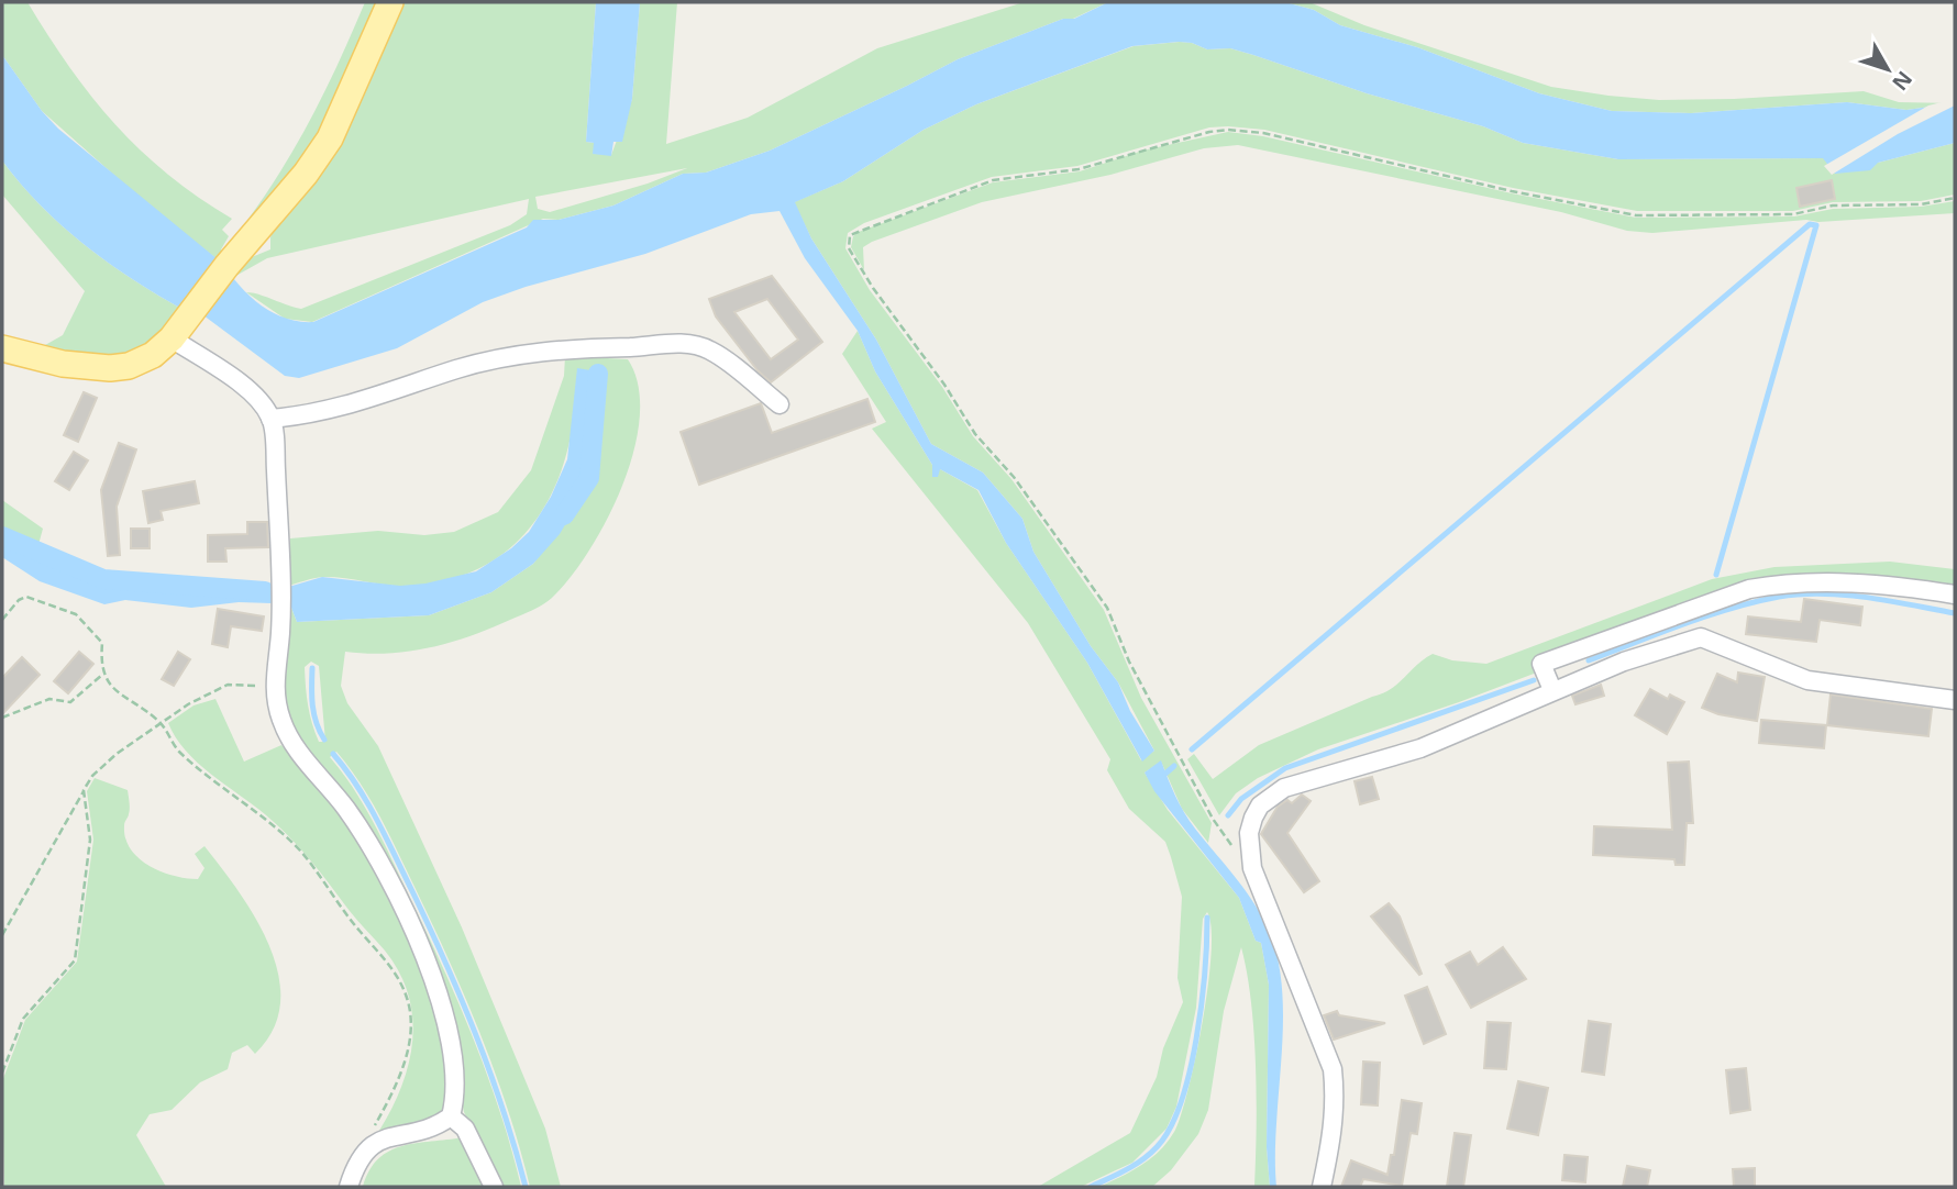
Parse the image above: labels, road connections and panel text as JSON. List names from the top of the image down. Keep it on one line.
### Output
{"north":"bottom right"}
